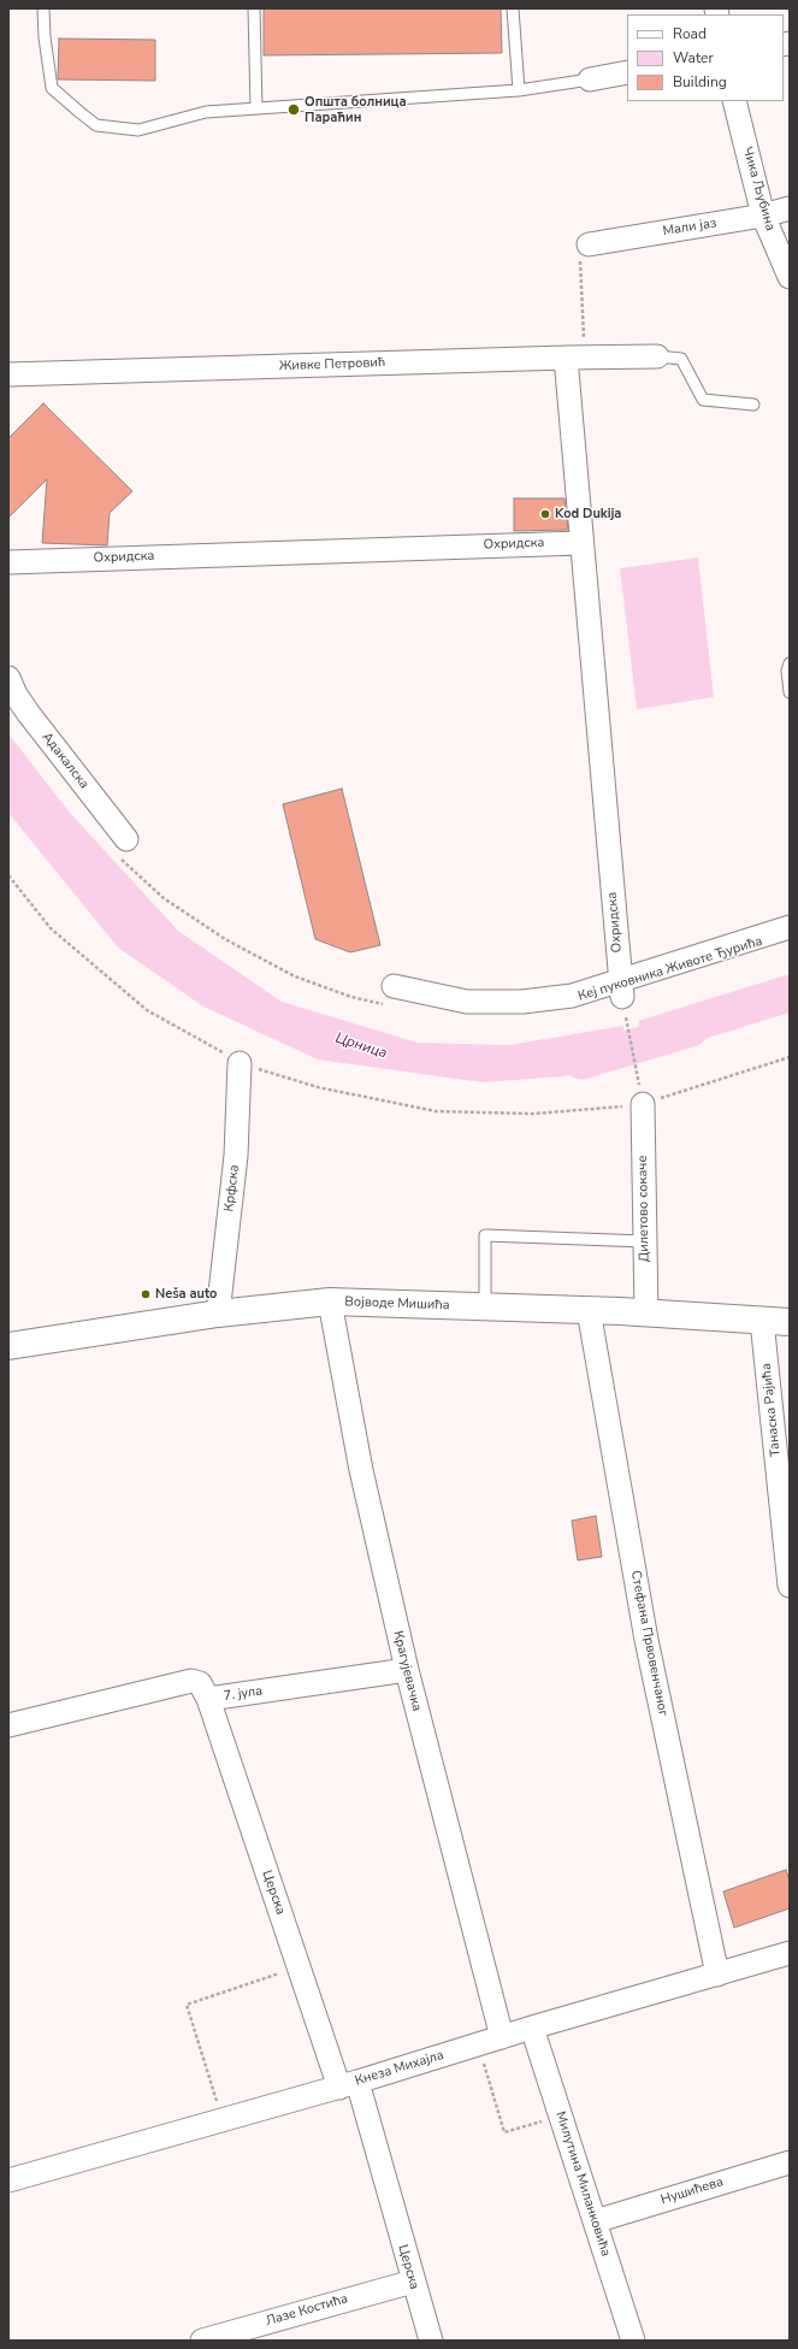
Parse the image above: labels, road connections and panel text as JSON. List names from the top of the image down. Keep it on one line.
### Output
{"streets":{"main road":["Војводе Мишића"],"street":["Чика Љубина","Мали јаз","Живке Петровић","Охридска","Адакалска","Крфска","Дилетово сокаче","Танаска Рајића","Стефана Првовенчаног","Крагујевачка","7. јула","Церска","Кнеза Михајла","Милутина Миланковића","Нушићева","Лазе Костића"]},"crossings":[["Чика Љубина","Мали јаз"],["Крфска","Војводе Мишића"],["Дилетово сокаче","Војводе Мишића"],["Војводе Мишића","Танаска Рајића"],["Војводе Мишића","Стефана Првовенчаног"],["Војводе Мишића","Крагујевачка"],["Стефана Првовенчаног","Кнеза Михајла"],["Крагујевачка","7. јула"],["Крагујевачка","Кнеза Михајла"],["7. јула","Церска"],["Церска","Кнеза Михајла"],["Церска","Лазе Костића"],["Кнеза Михајла","Милутина Миланковића"],["Милутина Миланковића","Нушићева"]],"water":["Црница"],"places":["Општа болница Параћин","Kod Dukija","Neša auto"],"legend":["Road","Water","Building"]}
